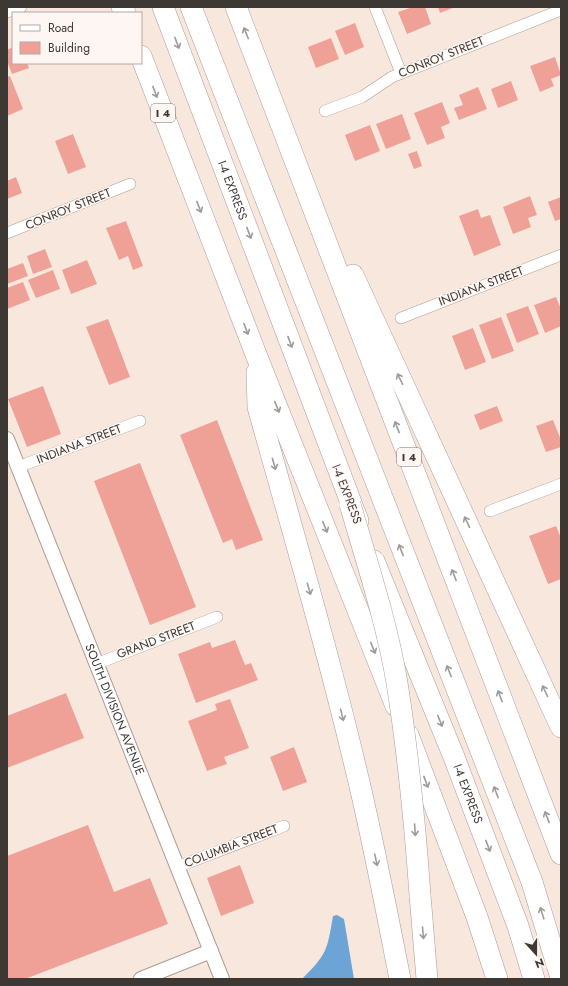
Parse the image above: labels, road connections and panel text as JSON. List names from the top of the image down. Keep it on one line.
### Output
{"streets":{"highway":["I 4","I-4 EXPRESS"],"street":["CONROY STREET","INDIANA STREET","GRAND STREET","SOUTH DIVISION AVENUE","COLUMBIA STREET"]},"crossings":[["INDIANA STREET","SOUTH DIVISION AVENUE"],["GRAND STREET","SOUTH DIVISION AVENUE"],["SOUTH DIVISION AVENUE","COLUMBIA STREET"]],"legend":["Road","Building"],"north":"bottom"}
